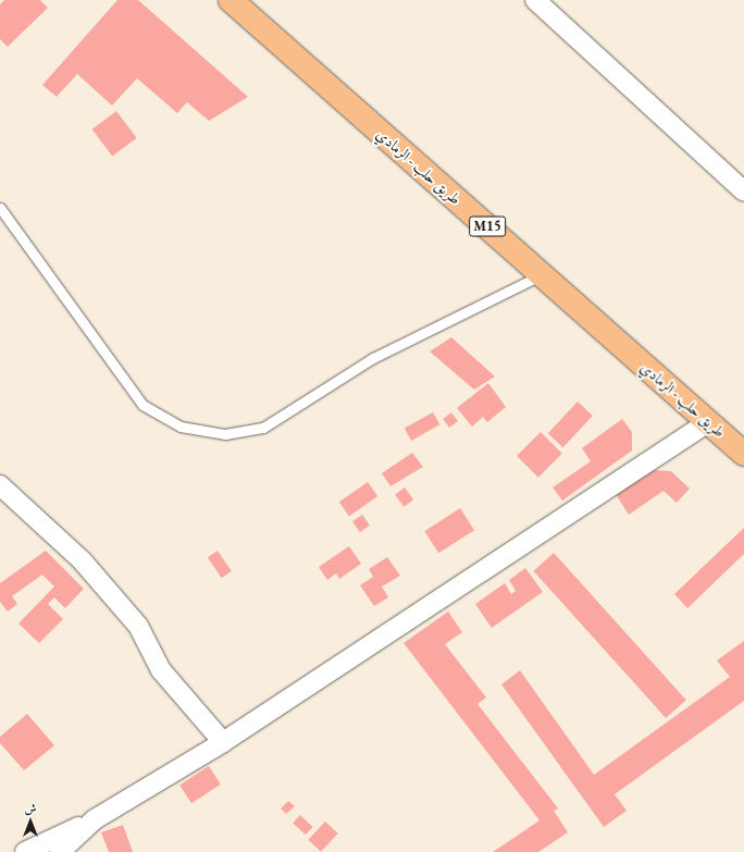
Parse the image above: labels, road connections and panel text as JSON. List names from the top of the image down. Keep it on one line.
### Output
{"streets":{"highway":["طريق حلب - الرمادي","M15"]},"north":"top"}
